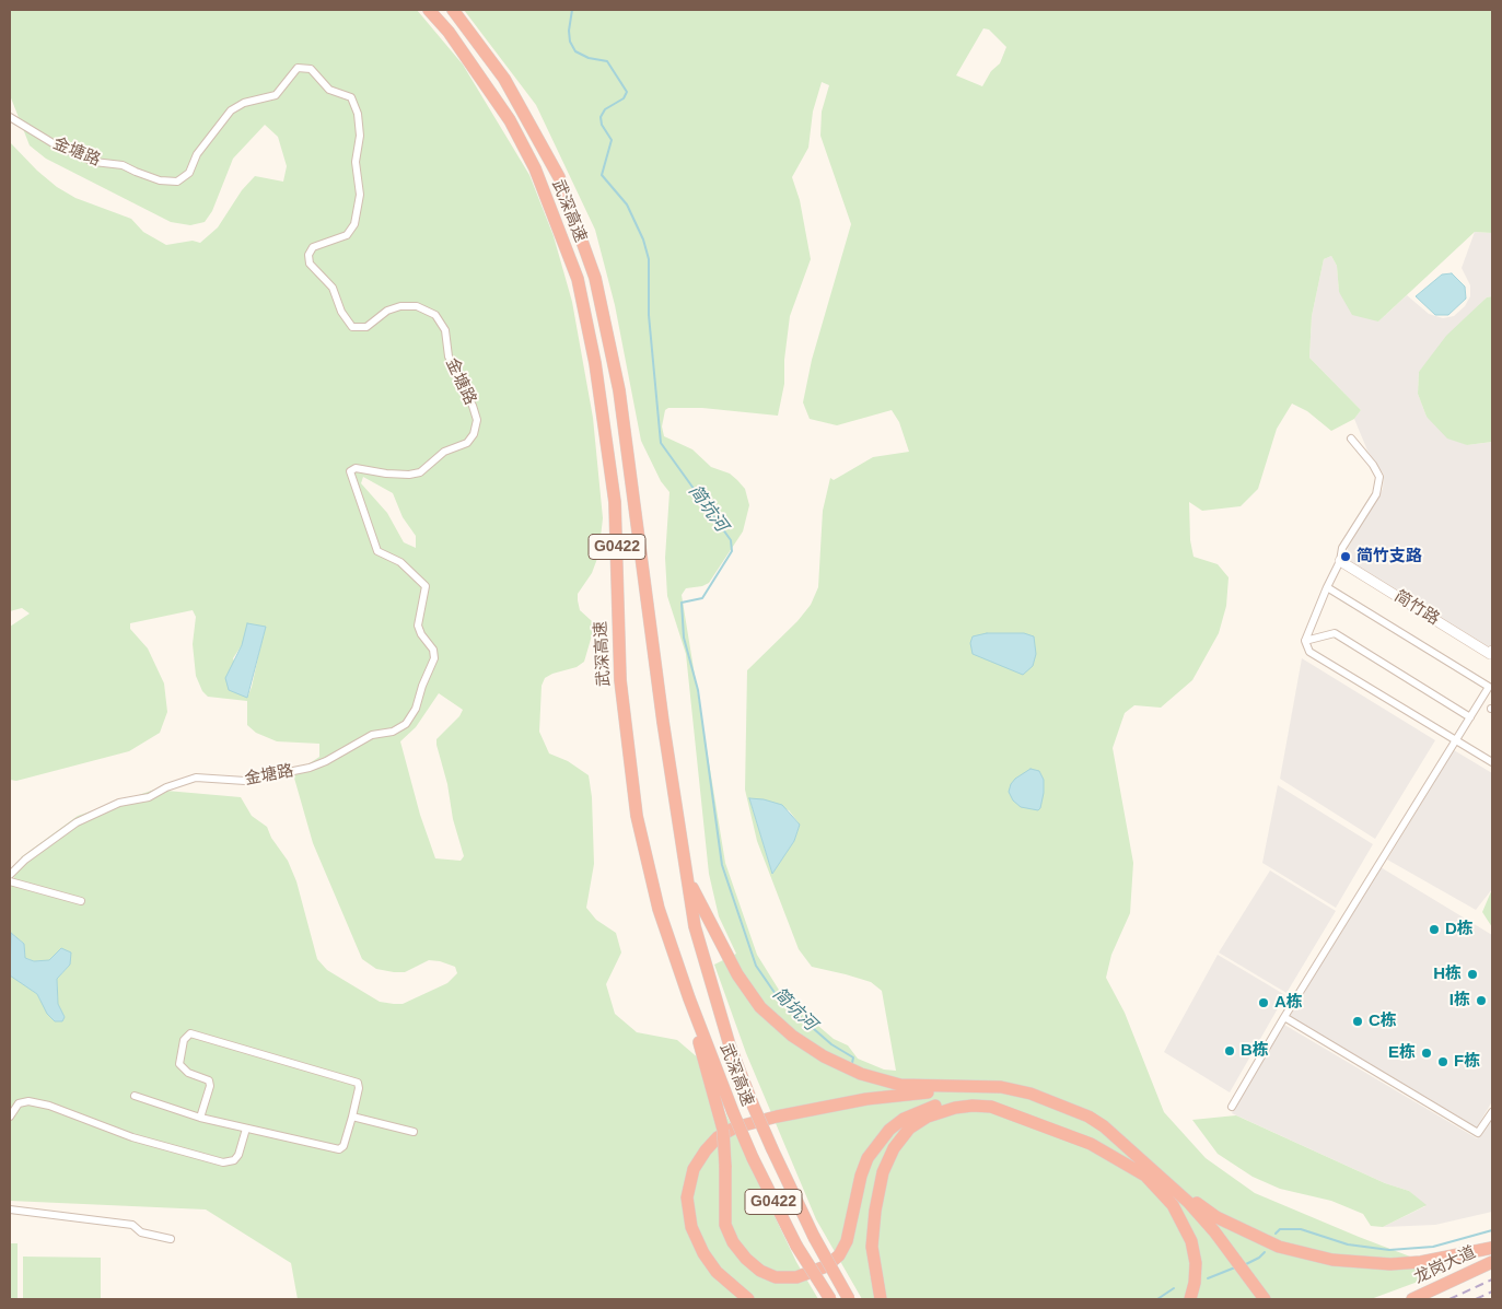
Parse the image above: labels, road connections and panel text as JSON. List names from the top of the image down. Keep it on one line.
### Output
{"streets":{"highway":["武深高速","G0422","龙岗大道"],"street":["金塘路","简竹路"]},"water":["简坑河"],"places":["简竹支路","D栋","H栋","I栋","A栋","C栋","B栋","E栋","F栋"]}
